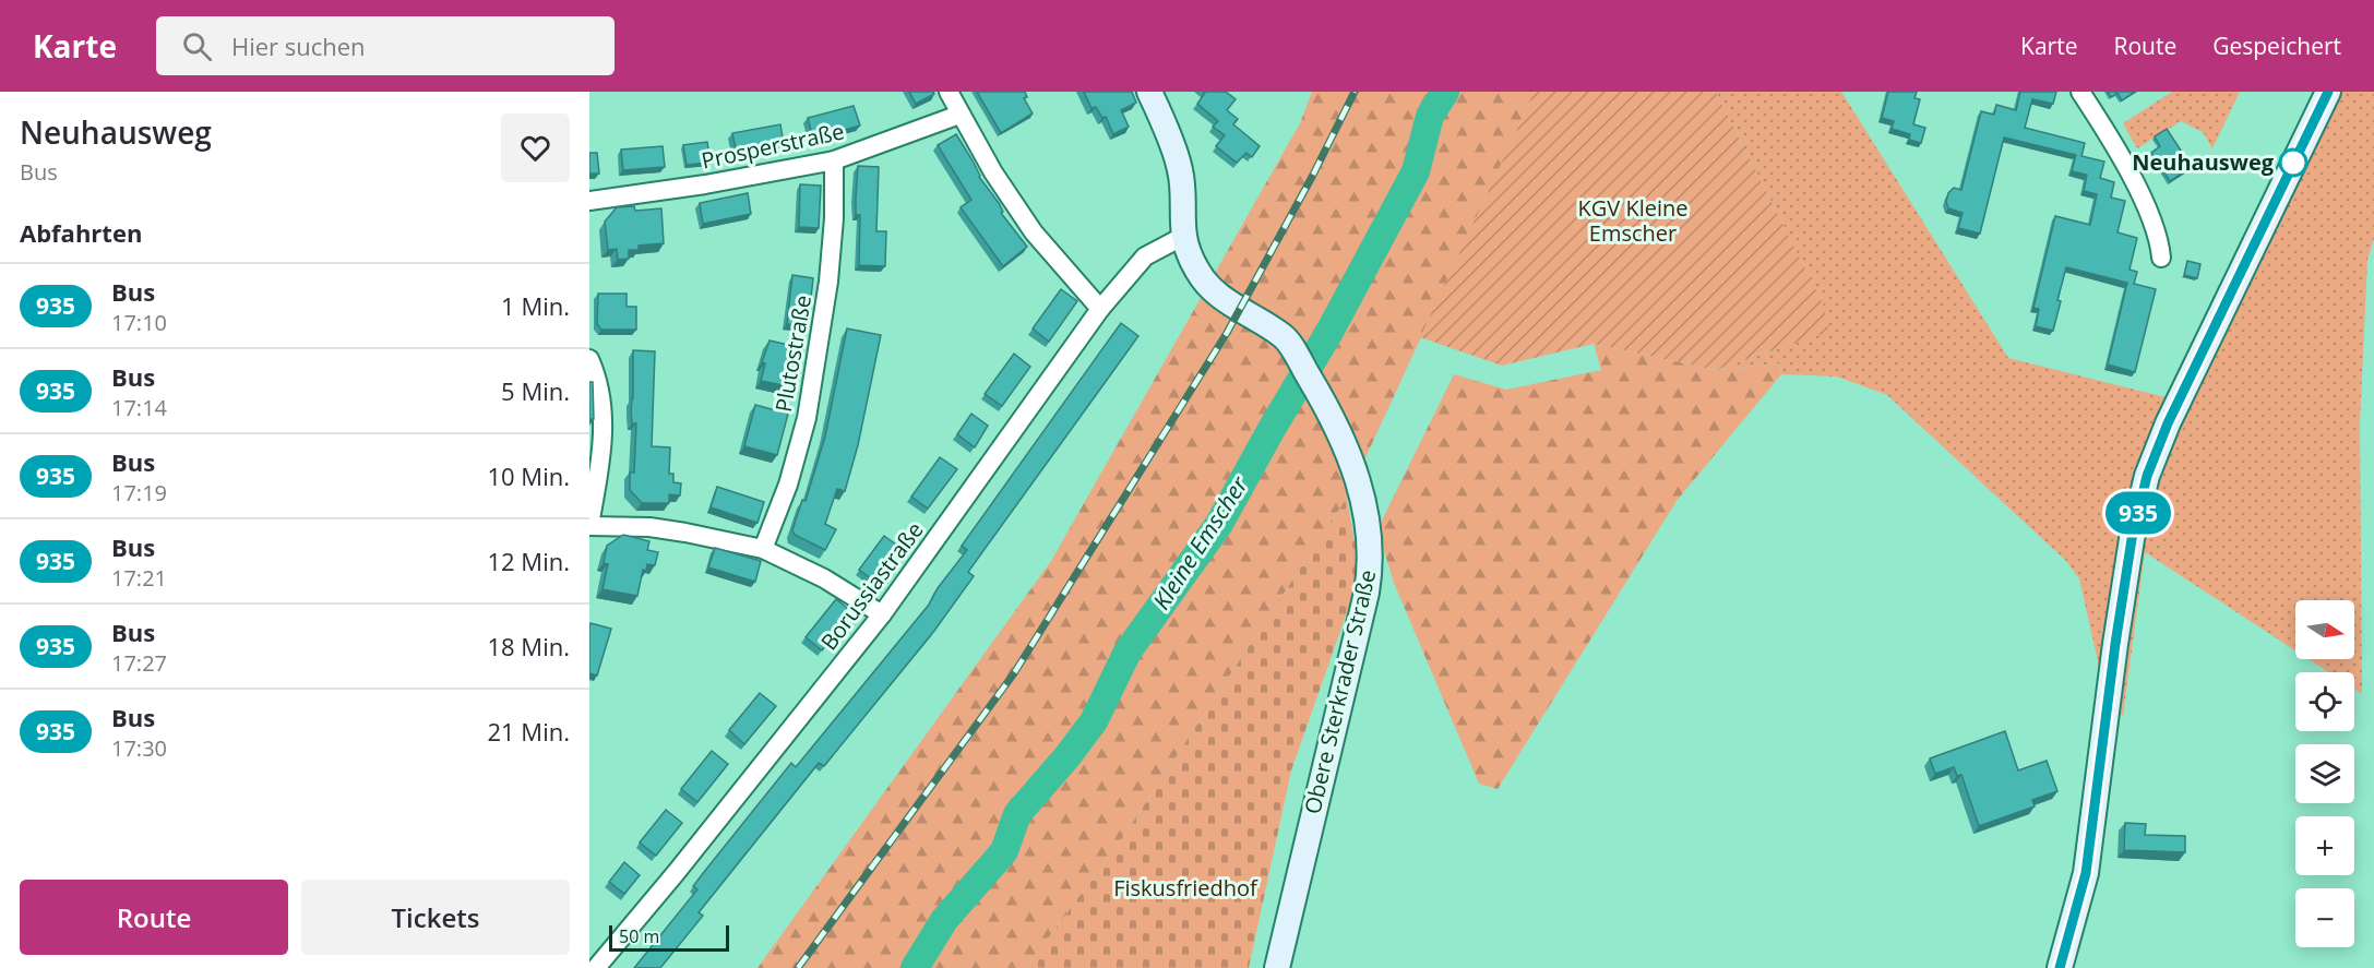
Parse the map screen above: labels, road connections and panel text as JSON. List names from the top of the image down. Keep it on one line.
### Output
{"streets":{"street":["Prosperstraße","Plutostraße","Borussiastraße","Obere Sterkrader Straße"]},"crossings":[["Prosperstraße","Plutostraße"],["Borussiastraße","Obere Sterkrader Straße"]],"water":["Kleine Emscher"],"parks":["KGV Kleine Emscher","Fiskusfriedhof"],"places":["Neuhausweg"],"lines":["bus line 935"],"scale_bar":"50 m","north":"right","page":{"header":"Karte","search":"Hier suchen","nav":["Karte","Route","Gespeichert"],"heading":[["Neuhausweg","Bus"],"Abfahrten"],"on_map":"935","list":[{"mark":"935","name":"Bus","note":"17:10","value":"1 Min."},{"mark":"935","name":"Bus","note":"17:14","value":"5 Min."},{"mark":"935","name":"Bus","note":"17:19","value":"10 Min."},{"mark":"935","name":"Bus","note":"17:21","value":"12 Min."},{"mark":"935","name":"Bus","note":"17:27","value":"18 Min."},{"mark":"935","name":"Bus","note":"17:30","value":"21 Min."}],"map_buttons":["+","−"],"buttons":["Route","Tickets"],"scale":"50 m"}}
